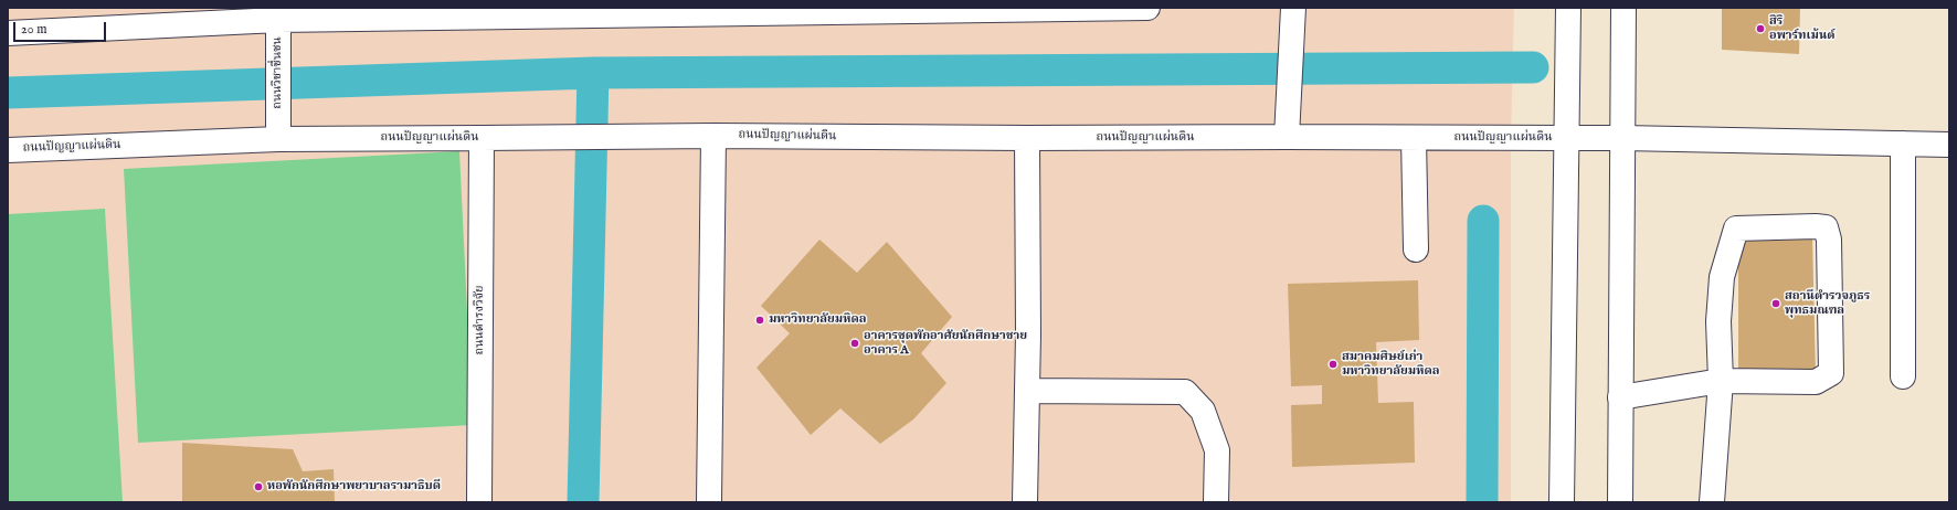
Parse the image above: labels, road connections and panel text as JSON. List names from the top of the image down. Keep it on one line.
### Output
{"streets":{"main road":["ถนนวิชาชื่นชน","ถนนปัญญาแผ่นดิน","ถนนดำรงวิจัย"]},"crossings":[["ถนนวิชาชื่นชน","ถนนปัญญาแผ่นดิน"],["ถนนปัญญาแผ่นดิน","ถนนดำรงวิจัย"]],"places":["สิริ อพาร์ทเม้นต์","สถานีตำรวจภูธร พุทธมณฑล","มหาวิทยาลัยมหิดล","อาคารชุดพักอาศัยนักศึกษาชาย อาคาร A","สมาคมศิษย์เก่า มหาวิทยาลัยมหิดล","หอพักนักศึกษาพยาบาลรามาธิบดี"],"scale_bar":"20 m"}
